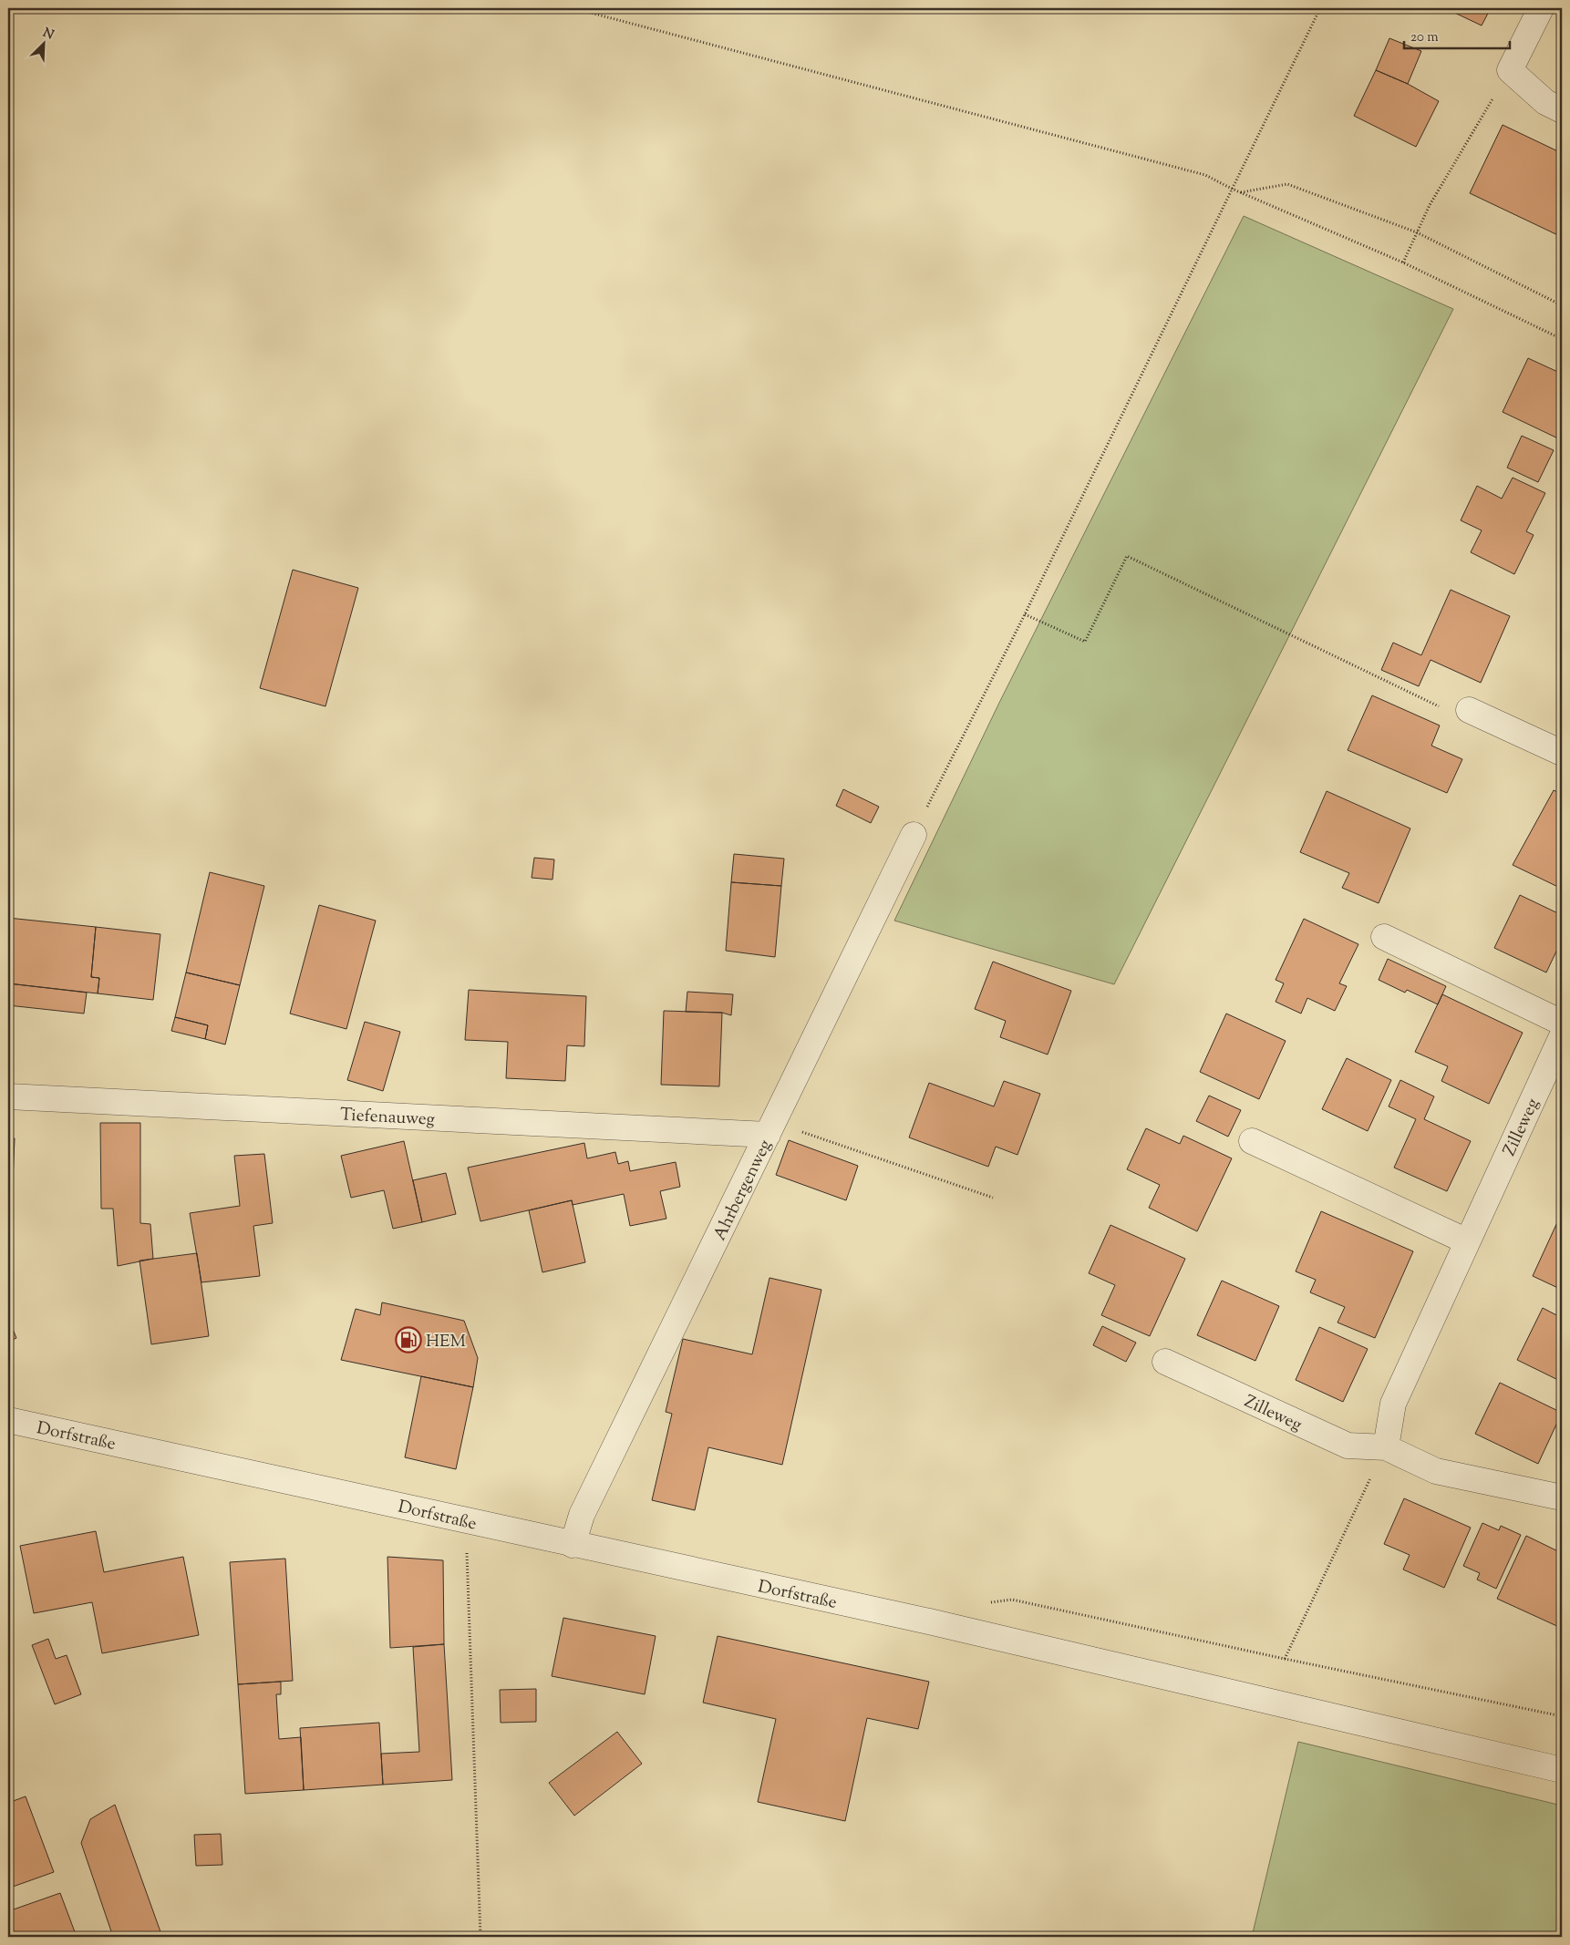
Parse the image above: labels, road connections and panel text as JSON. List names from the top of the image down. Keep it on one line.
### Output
{"streets":{"street":["Tiefenauweg","Zilleweg","Ahrbergenweg","Dorfstraße"]},"crossings":[["Tiefenauweg","Ahrbergenweg"],["Ahrbergenweg","Dorfstraße"]],"places":{"fuel station":["HEM"]},"scale_bar":"20 m","north":"top right"}
